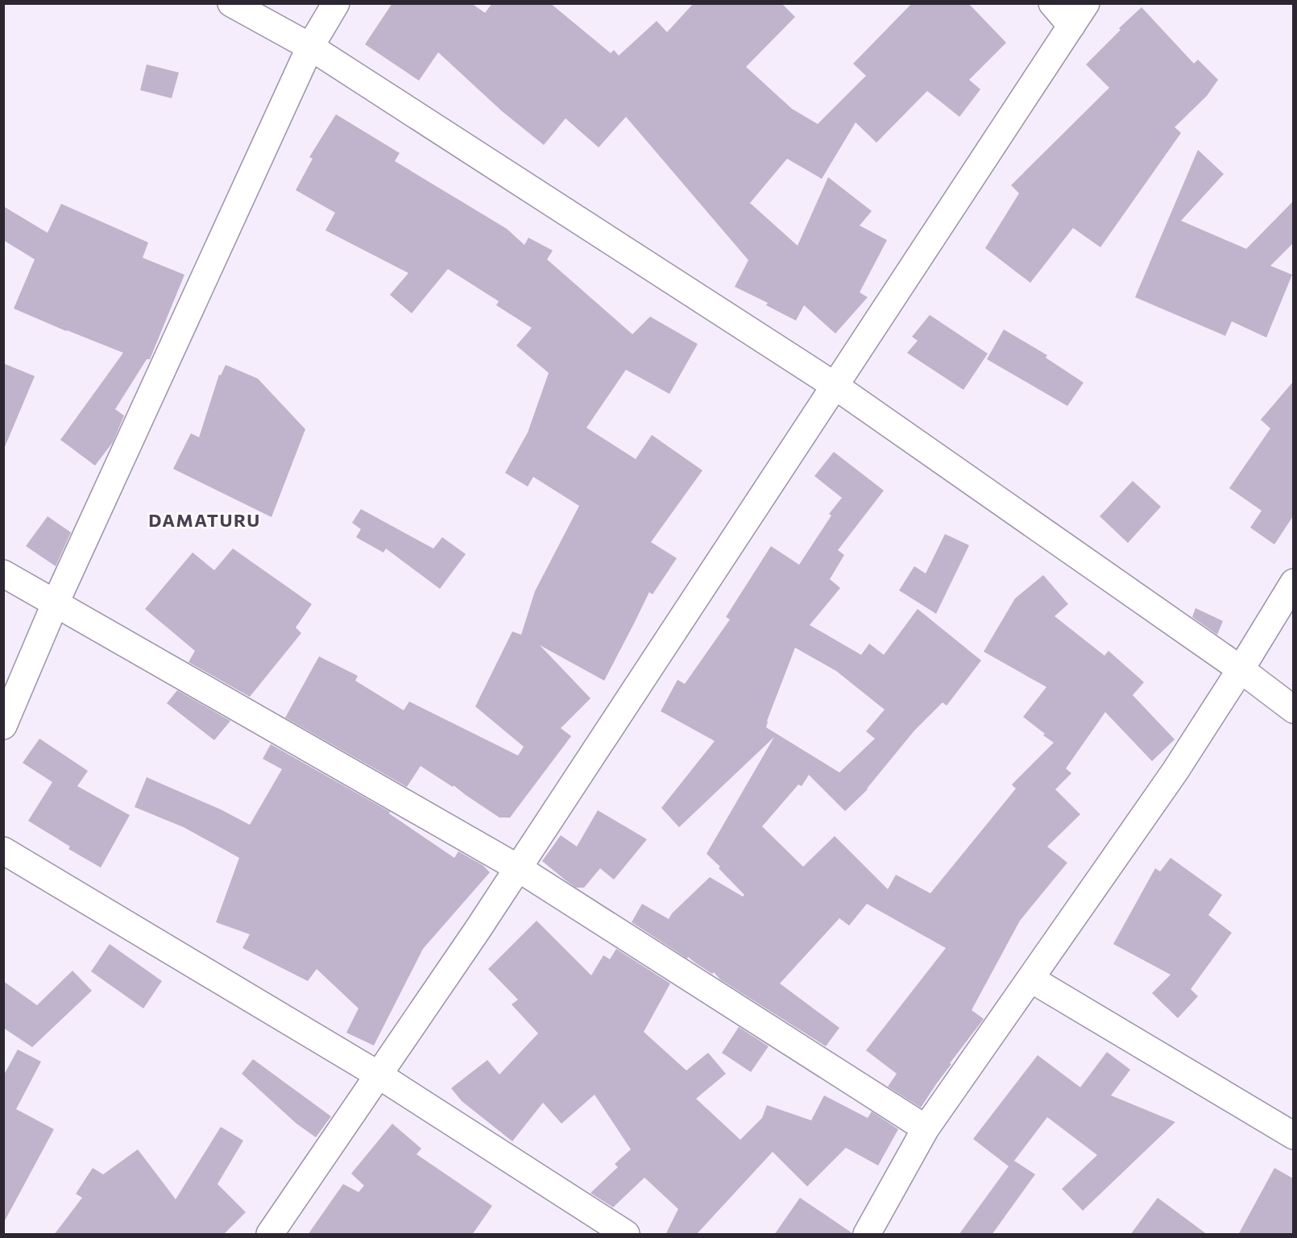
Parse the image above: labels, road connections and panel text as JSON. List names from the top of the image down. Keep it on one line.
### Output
{"districts":["DAMATURU"]}
